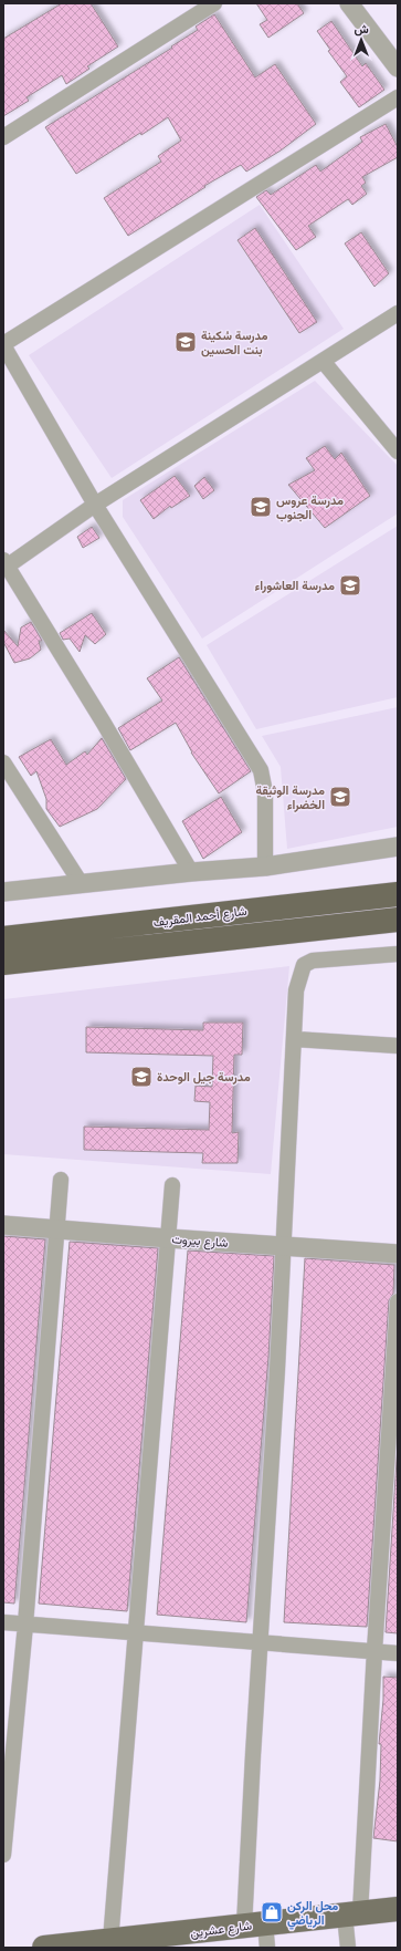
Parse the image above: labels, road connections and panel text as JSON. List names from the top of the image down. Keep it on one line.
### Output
{"streets":{"highway":["شارع أحمد المقريف"],"main road":["شارع عشرين"],"street":["شارع بيروت"]},"places":{"school or university":["مدرسة سُكينة بنت الحسين","مدرسة عروس الجنوب","مدرسة العاشوراء","مدرسة الوثيقة الخضراء","مدرسة جيل الوحدة"],"shop":["محل الركن الرياضي"]},"north":"top"}
